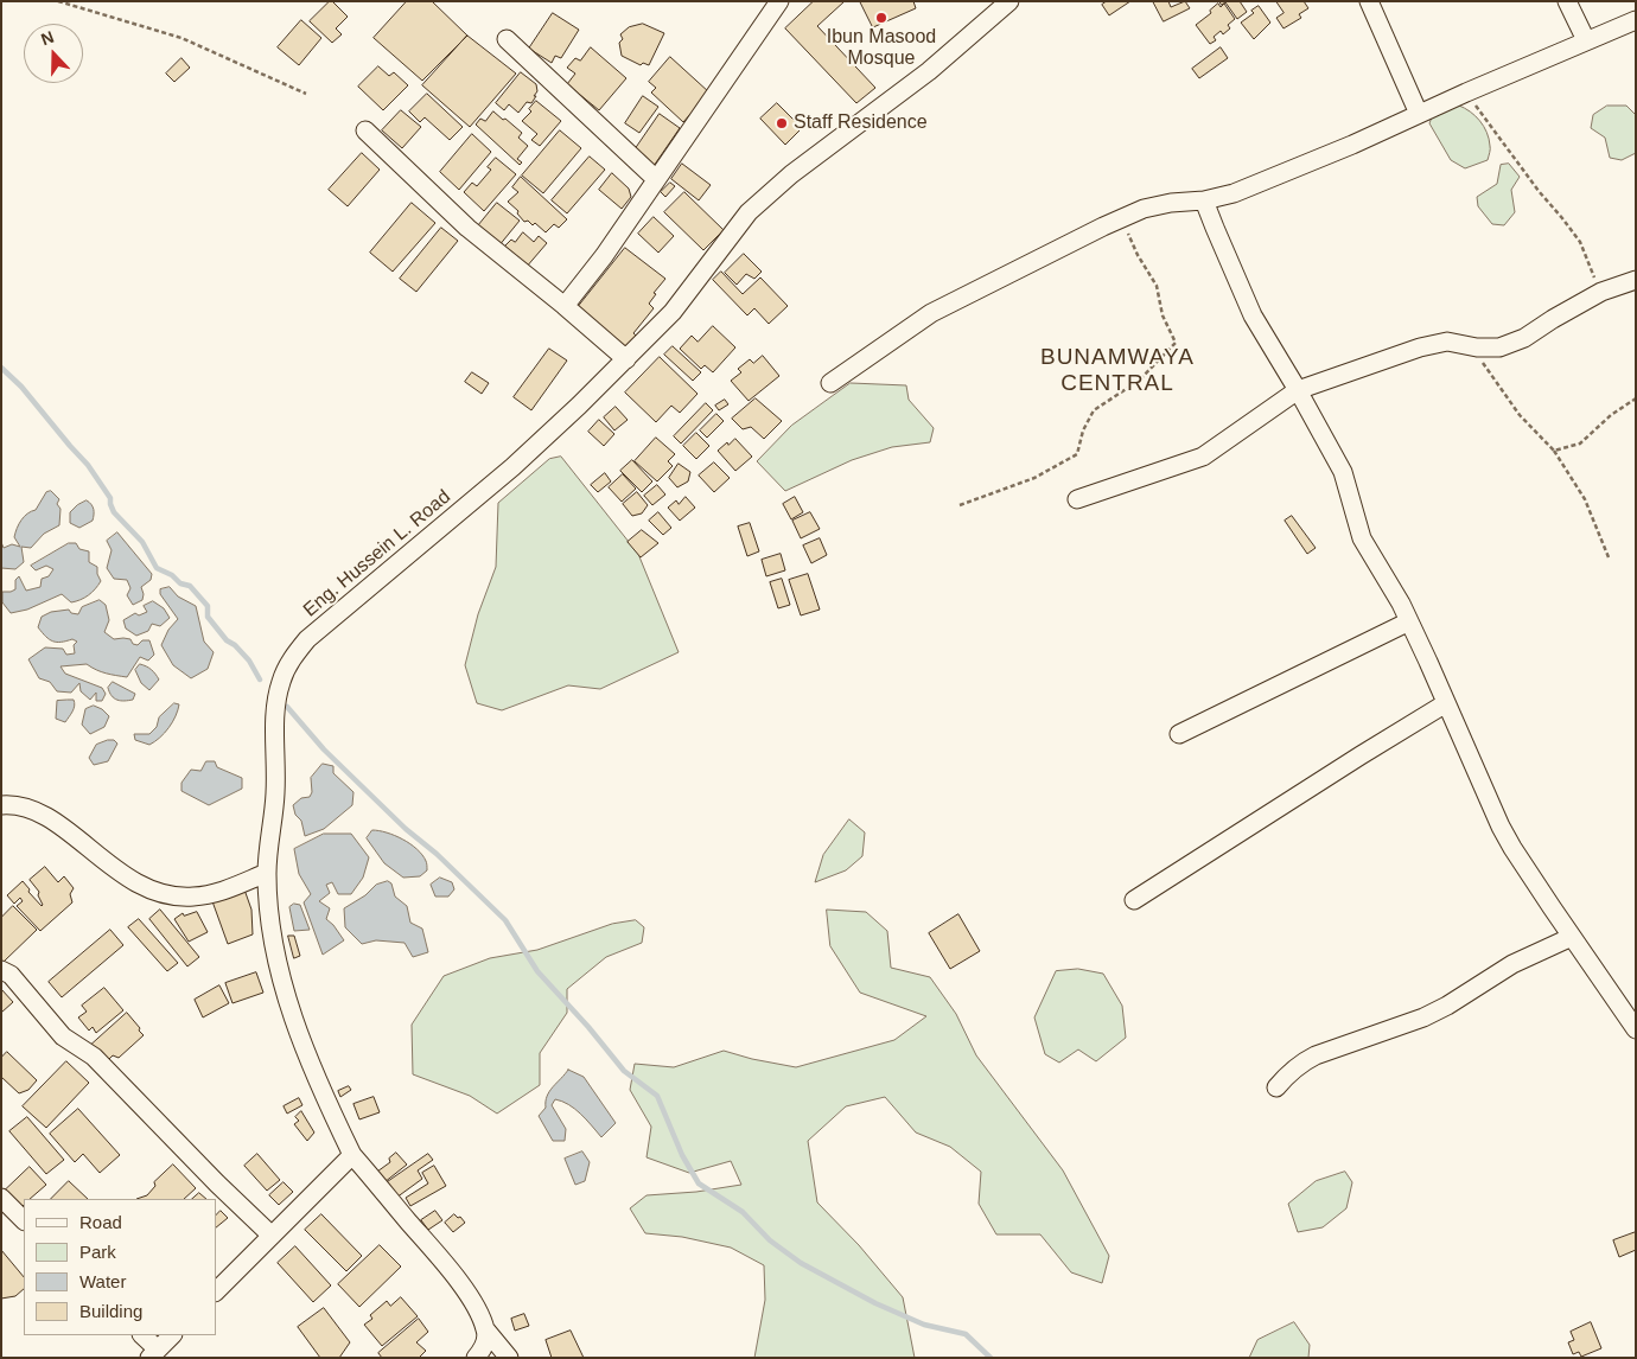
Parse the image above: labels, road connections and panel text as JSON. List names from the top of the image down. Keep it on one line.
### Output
{"streets":{"street":["Eng. Hussein L. Road"]},"districts":["BUNAMWAYA CENTRAL"],"places":["Ibun Masood Mosque","Staff Residence"],"legend":["Road","Park","Water","Building"],"north":"top"}
